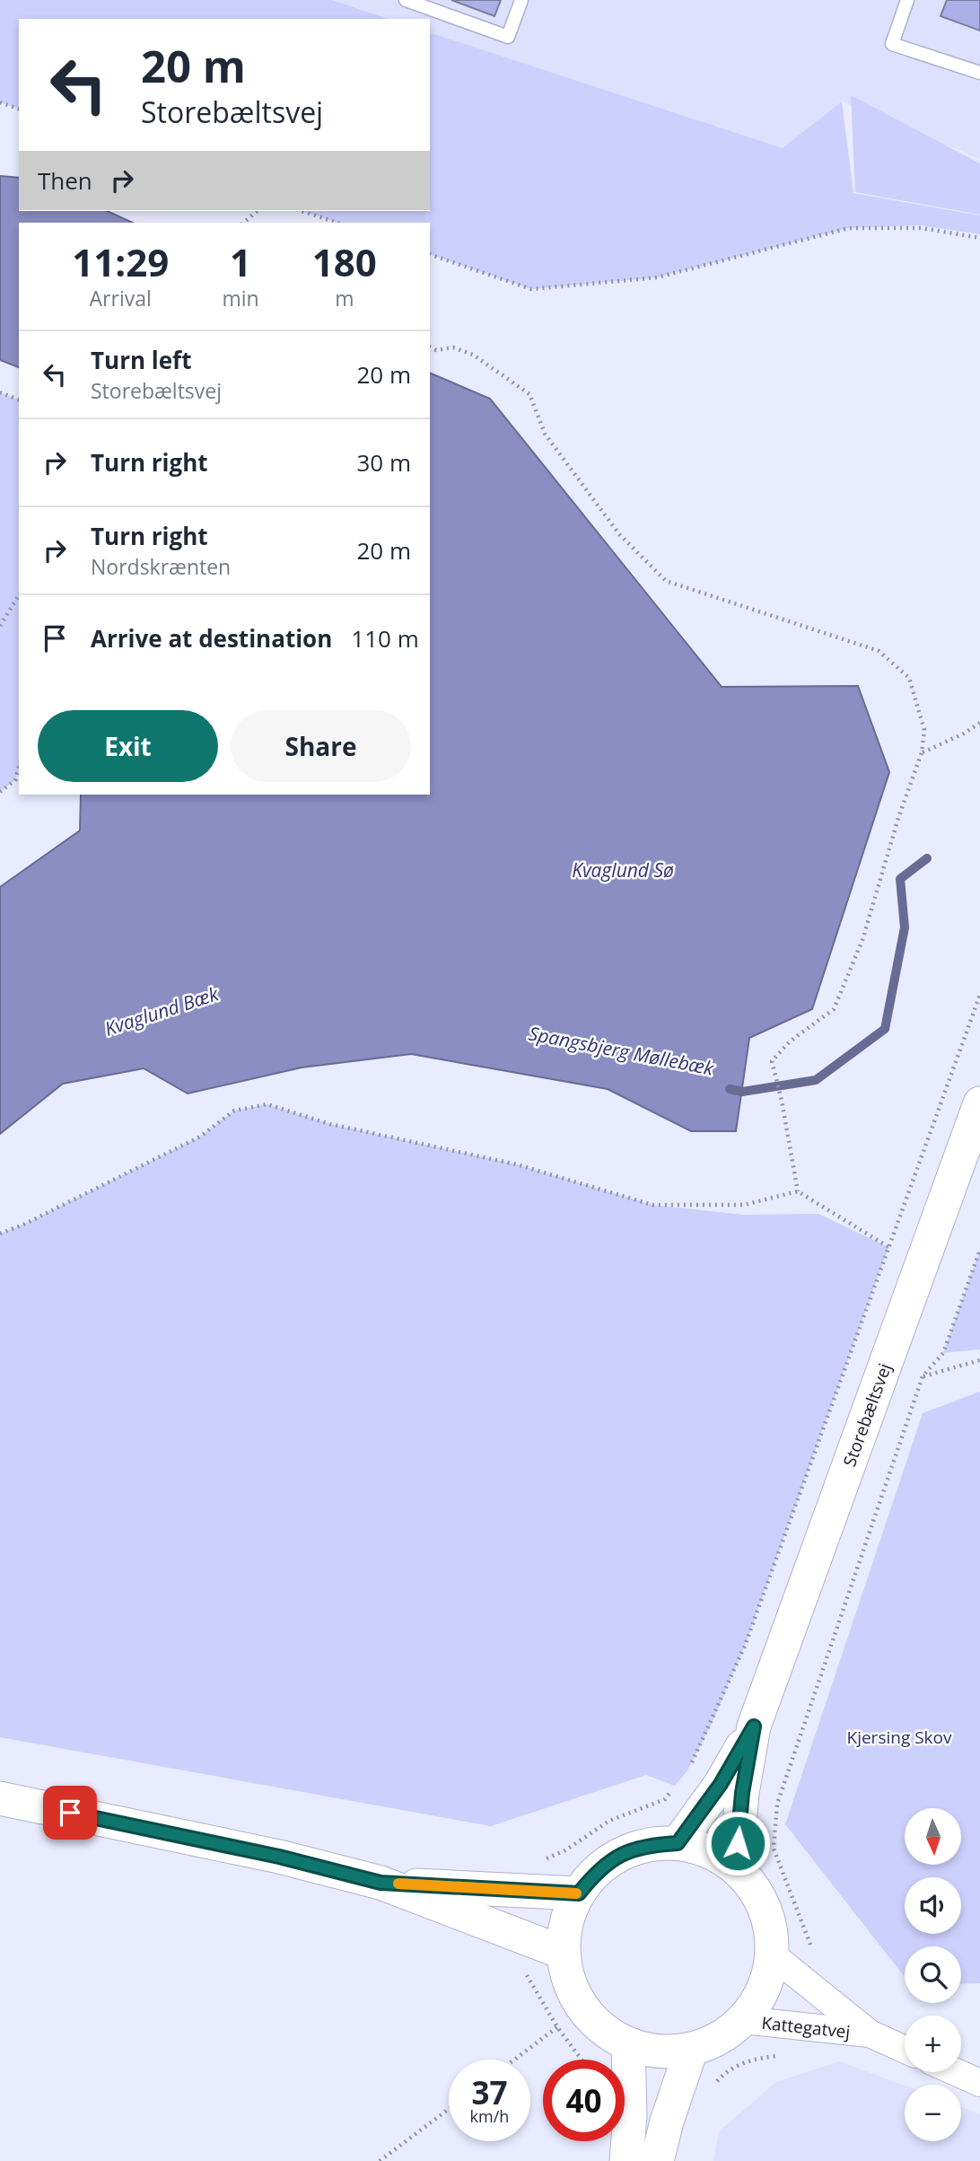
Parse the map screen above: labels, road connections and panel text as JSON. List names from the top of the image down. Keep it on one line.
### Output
{"streets":{"street":["Storebæltsvej","Kattegatvej"]},"crossings":[["Storebæltsvej","Kattegatvej"]],"water":["Kvaglund Sø","Kvaglund Bæk","Spangsbjerg Møllebæk"],"parks":["Kjersing Skov"],"north":"bottom","page":{"turn":["20 m","Storebæltsvej"],"then":"Then","eta":["11:29","Arrival","1","min","180","m"],"list":[{"name":"Turn left","note":"Storebæltsvej","value":"20 m"},{"name":"Turn right","value":"30 m"},{"name":"Turn right","note":"Nordskrænten","value":"20 m"},{"name":"Arrive at destination","value":"110 m"}],"buttons":["Exit","Share"],"map_buttons":["+","−"],"speed":"37 km/h","limit":"40"}}
